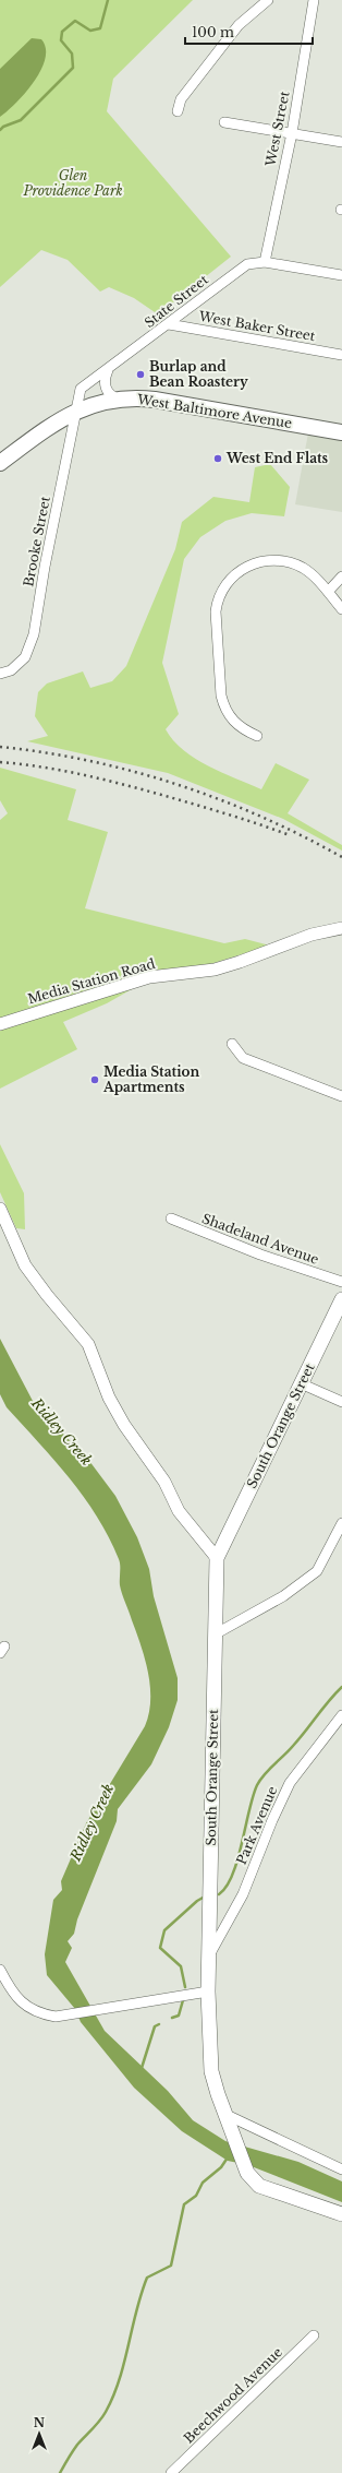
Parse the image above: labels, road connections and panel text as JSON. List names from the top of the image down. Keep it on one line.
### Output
{"streets":{"main road":["West Baltimore Avenue","South Orange Street"],"street":["West Street","State Street","West Baker Street","Brooke Street","Media Station Road","Shadeland Avenue","Park Avenue","Beechwood Avenue"]},"crossings":[["West Street","State Street"],["State Street","West Baker Street"],["State Street","West Baltimore Avenue"],["State Street","Brooke Street"],["West Baltimore Avenue","Brooke Street"],["South Orange Street","Park Avenue"]],"water":["Ridley Creek"],"parks":["Glen Providence Park"],"places":["Burlap and Bean Roastery","West End Flats","Media Station Apartments"],"scale_bar":"100 m","north":"top"}
